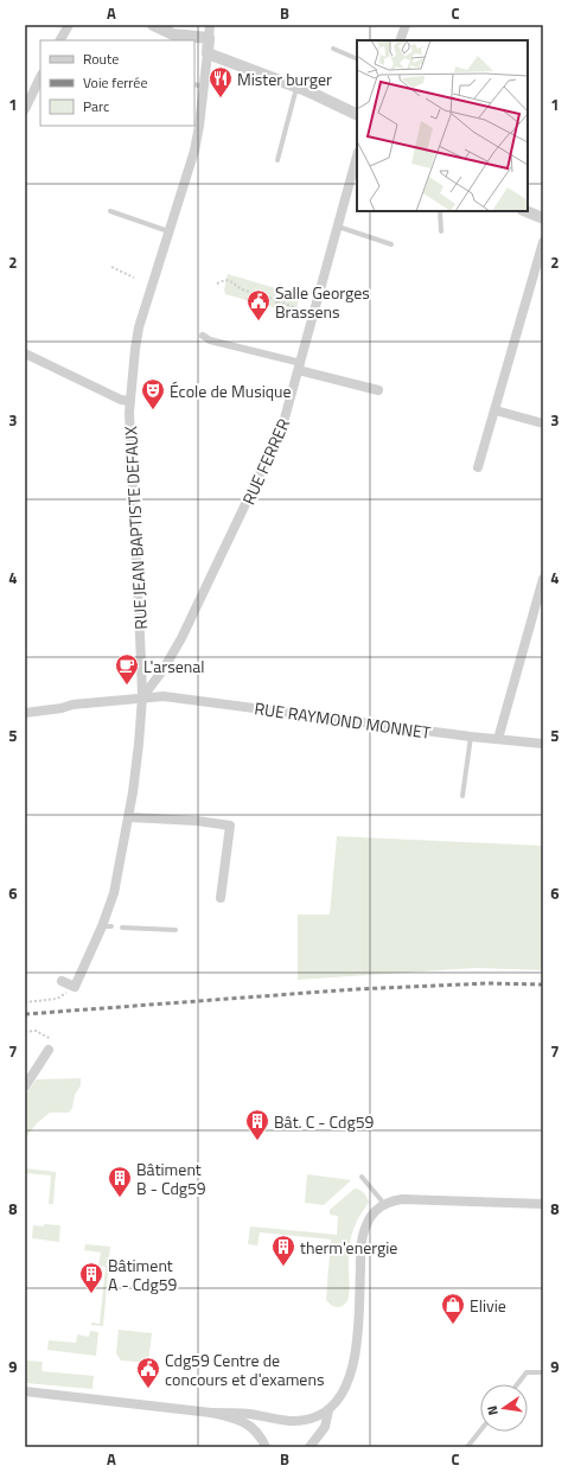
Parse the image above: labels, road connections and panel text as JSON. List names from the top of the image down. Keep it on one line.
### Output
{"streets":{"street":["RUE FERRER","RUE JEAN BAPTISTE DEFAUX","RUE RAYMOND MONNET"]},"crossings":[["RUE FERRER","RUE JEAN BAPTISTE DEFAUX"],["RUE FERRER","RUE RAYMOND MONNET"],["RUE JEAN BAPTISTE DEFAUX","RUE RAYMOND MONNET"]],"places":{"restaurant":["Mister burger"],"public building":["Salle Georges Brassens","Cdg59 Centre de concours et d'examens"],"theatre":["École de Musique"],"cafe":["L'arsenal"],"building":["Bât. C - Cdg59","Bâtiment B - Cdg59","therm'energie","Bâtiment A - Cdg59"],"shop":["Elivie"]},"legend":["Route","Voie ferrée","Parc"],"north":"left","grid":{"columns":["A","B","C"],"rows":["1","2","3","4","5","6","7","8","9"]}}
